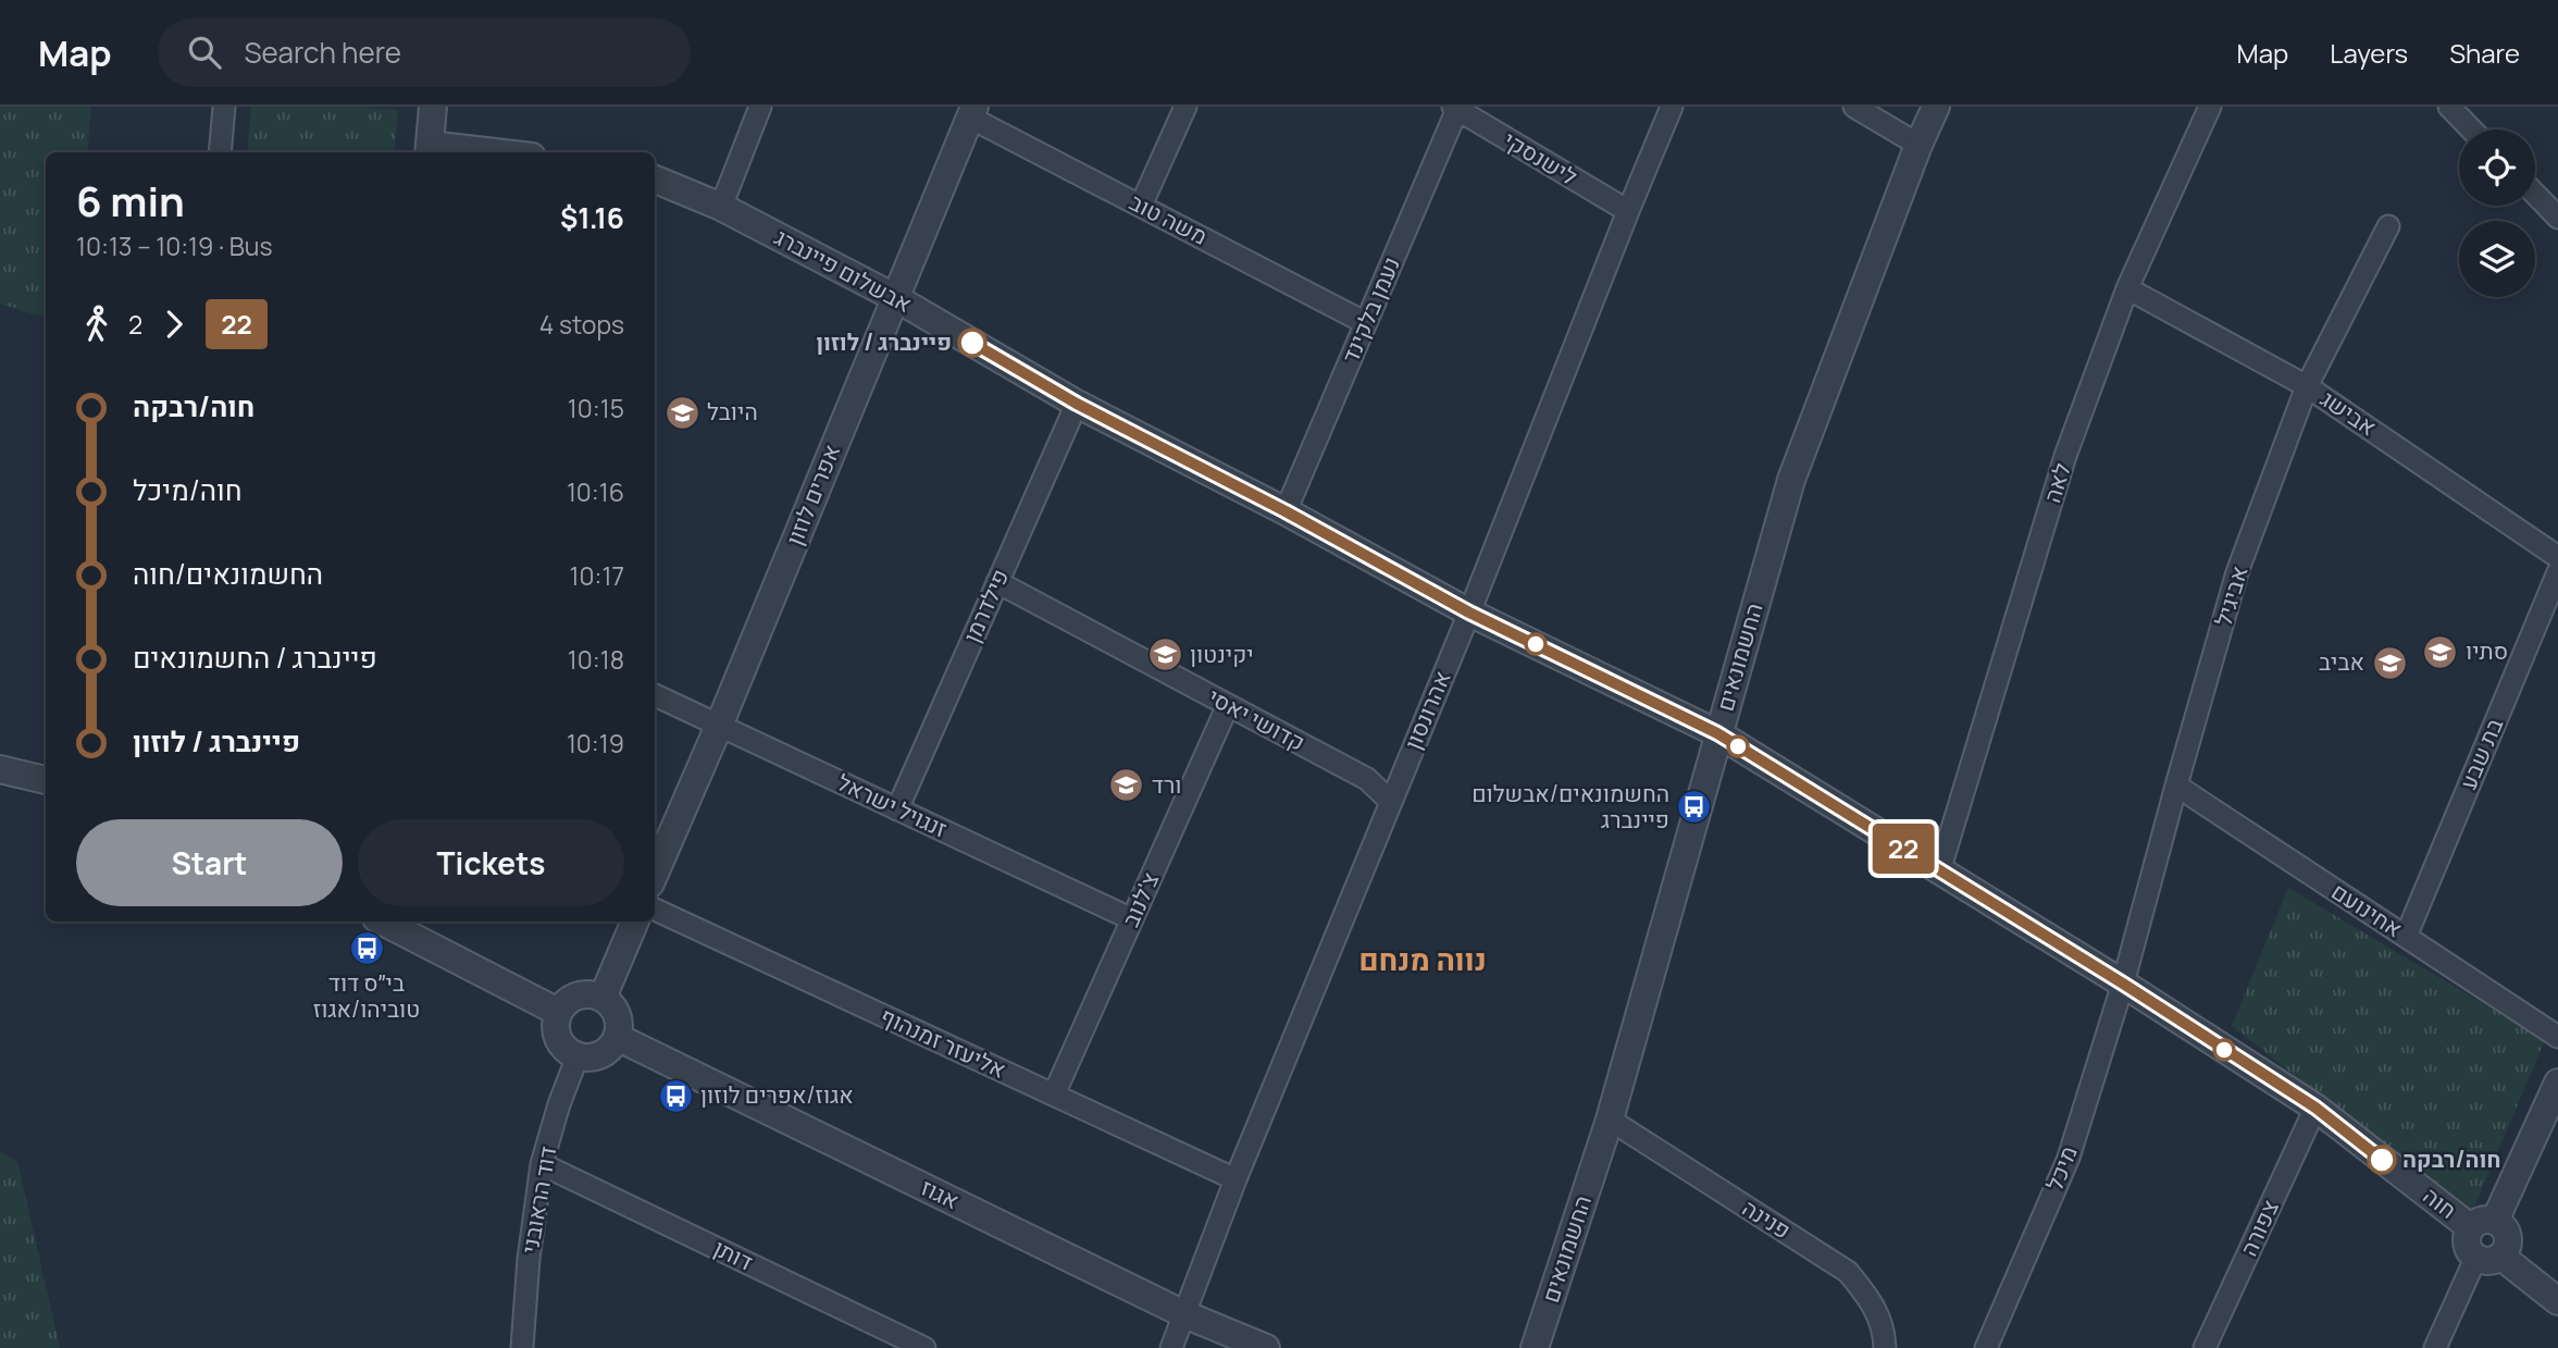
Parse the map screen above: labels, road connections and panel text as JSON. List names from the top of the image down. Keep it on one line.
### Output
{"streets":{"street":["לישנסקי","משה טוב","אבשלום פיינברג","נעמן בלקינד","אבישג","לאה","אפרים לוזון","אביגיל","פילדרמן","החשמונאים","אהרונסון","קדושי יאסי","בת שבע","זנגויל ישראל","צ'לנוב","אחינועם","אליעזר זמנהוף","מיכל","אגוז","דוד הראובני","חוה","פנינה","צפורה","דותן"]},"crossings":[["לישנסקי","נעמן בלקינד"],["לישנסקי","אהרונסון"],["משה טוב","נעמן בלקינד"],["משה טוב","אפרים לוזון"],["אבשלום פיינברג","נעמן בלקינד"],["אבשלום פיינברג","אפרים לוזון"],["אבשלום פיינברג","פילדרמן"],["אבשלום פיינברג","החשמונאים"],["אבשלום פיינברג","אהרונסון"],["אבשלום פיינברג","חוה"],["אבישג","לאה"],["אבישג","אביגיל"],["לאה","חוה"],["אפרים לוזון","זנגויל ישראל"],["אביגיל","אחינועם"],["אביגיל","מיכל"],["אביגיל","חוה"],["פילדרמן","קדושי יאסי"],["פילדרמן","זנגויל ישראל"],["החשמונאים","חוה"],["החשמונאים","פנינה"],["אהרונסון","קדושי יאסי"],["אהרונסון","אליעזר זמנהוף"],["אהרונסון","אגוז"],["קדושי יאסי","צ'לנוב"],["בת שבע","אחינועם"],["זנגויל ישראל","צ'לנוב"],["צ'לנוב","אליעזר זמנהוף"],["מיכל","חוה"],["אגוז","דוד הראובני"],["דוד הראובני","דותן"],["חוה","צפורה"]],"districts":["נווה מנחם"],"places":{"other":["פיינברג / לוזון","חוה/רבקה"],"school or university":["היובל","סתיו","יקינטון","אביב","ורד"],"bus stop":["החשמונאים/אבשלום פיינברג","בי״ס דוד טוביהו/אגוז","אגוז/אפרים לוזון"]},"lines":["bus line 22"],"page":{"header":"Map","search":"Search here","nav":["Map","Layers","Share"],"on_map":"22","heading":["6 min","10:13 – 10:19 · Bus","$1.16"],"legs":["2","22","4 stops"],"list":[{"name":"חוה/רבקה","value":"10:15"},{"name":"חוה/מיכל","value":"10:16"},{"name":"החשמונאים/חוה","value":"10:17"},{"name":"פיינברג / החשמונאים","value":"10:18"},{"name":"פיינברג / לוזון","value":"10:19"}],"buttons":["Start","Tickets"]}}
